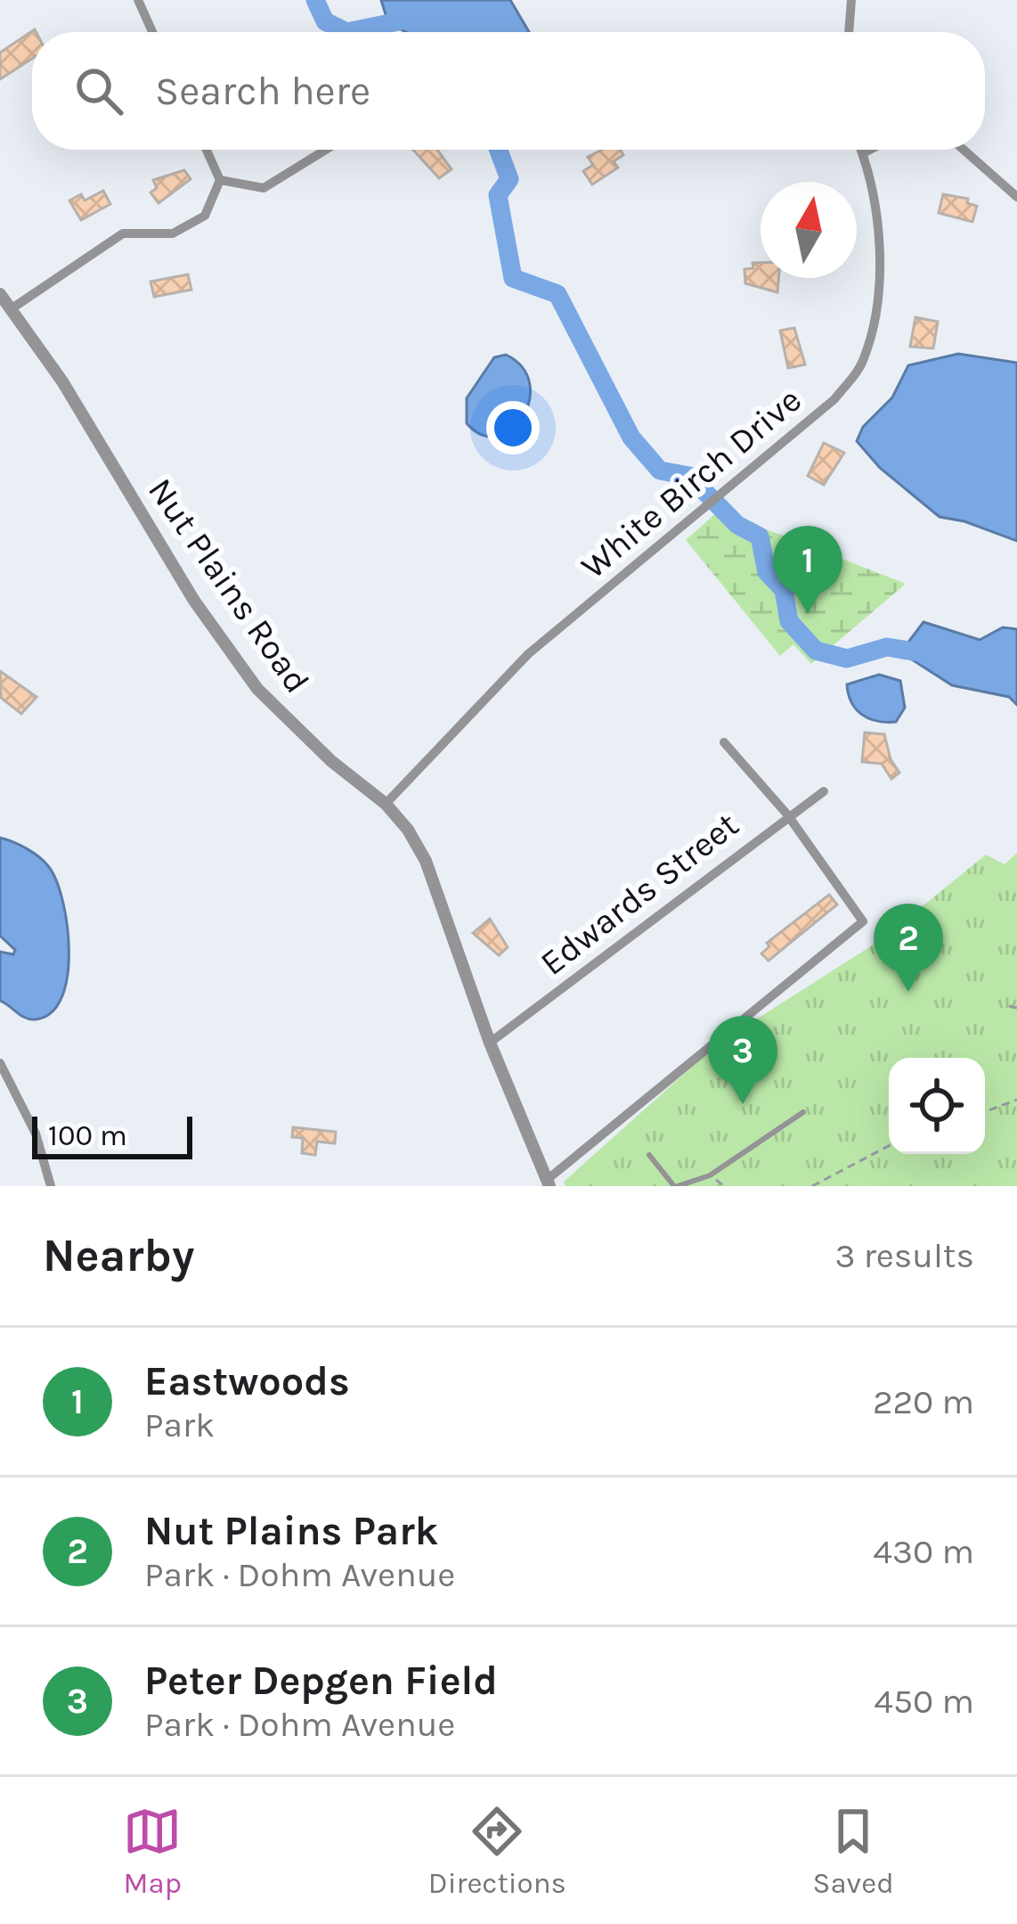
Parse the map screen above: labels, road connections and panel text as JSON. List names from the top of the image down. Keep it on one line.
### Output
{"streets":{"street":["White Birch Drive","Nut Plains Road","Edwards Street"]},"crossings":[["White Birch Drive","Nut Plains Road"],["Nut Plains Road","Edwards Street"]],"scale_bar":"100 m","north":"top","page":{"search":"Search here","pins":["1","2","3"],"scale":"100 m","heading":["Nearby","3 results"],"list":[{"mark":"1","name":"Eastwoods","note":"Park","value":"220 m"},{"mark":"2","name":"Nut Plains Park","note":"Park · Dohm Avenue","value":"430 m"},{"mark":"3","name":"Peter Depgen Field","note":"Park · Dohm Avenue","value":"450 m"}],"nav":["Map","Directions","Saved"]}}
